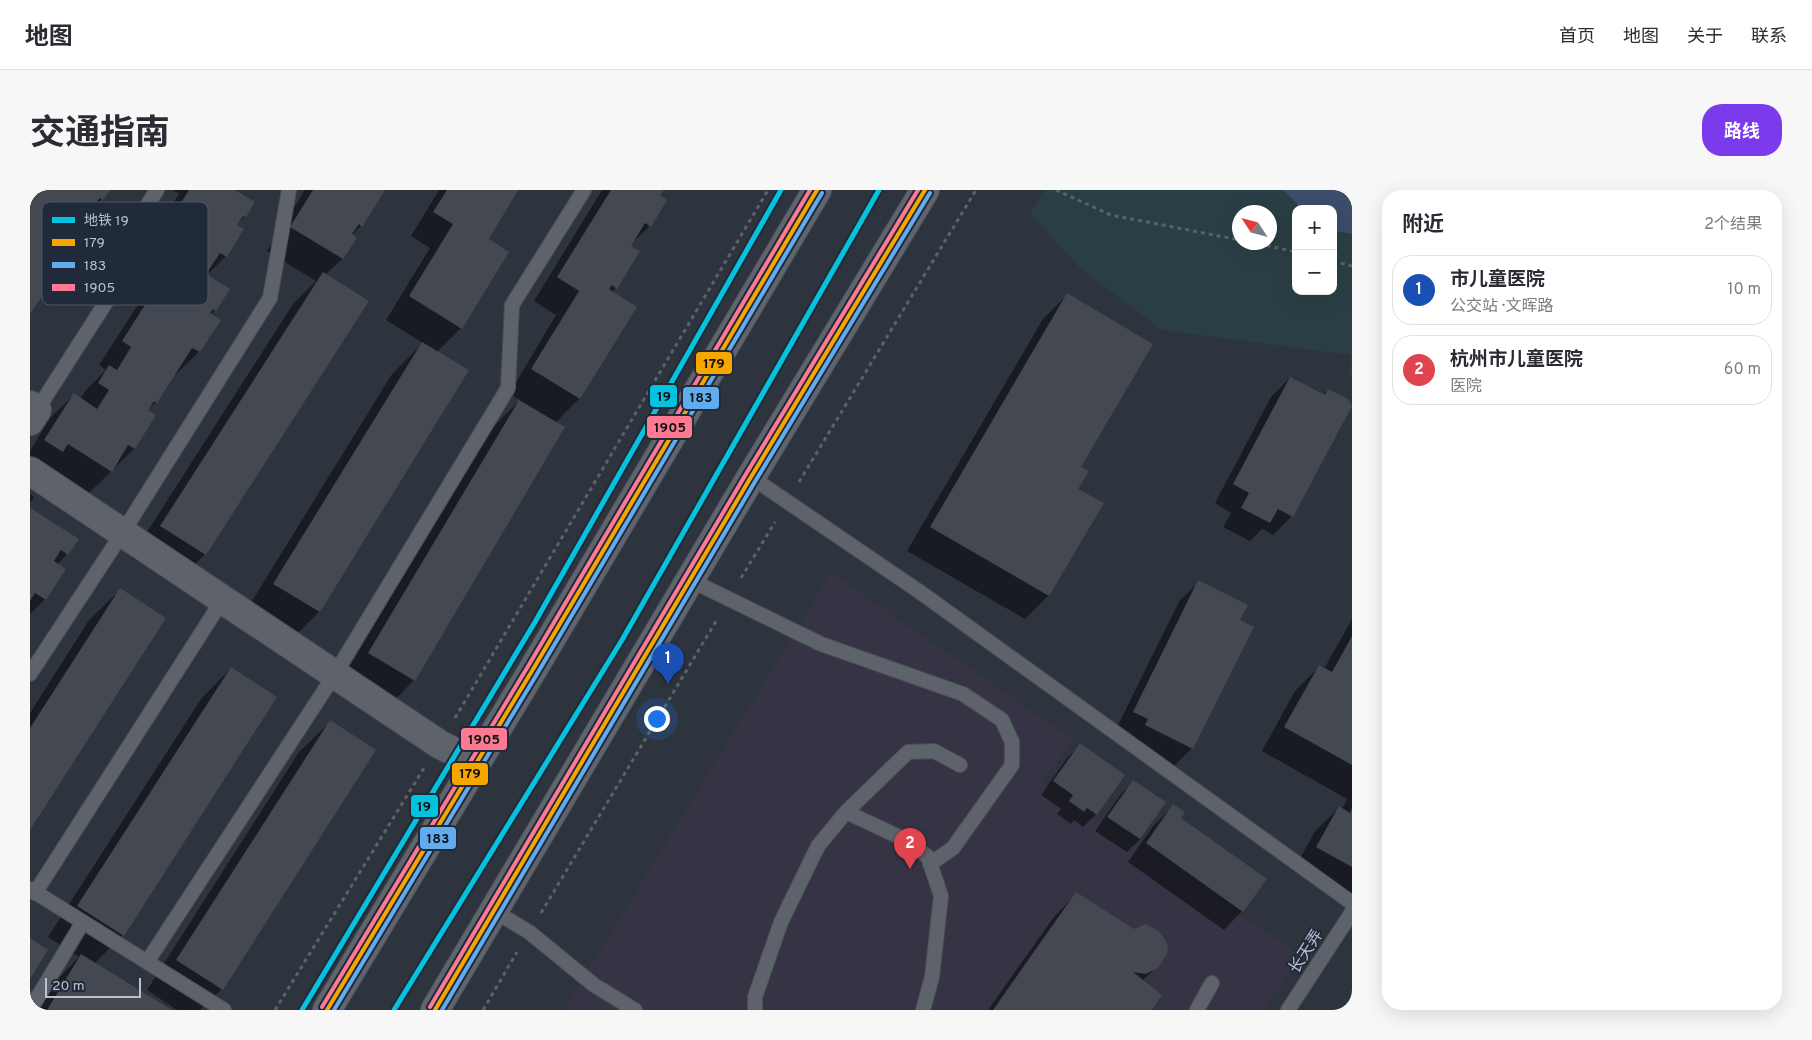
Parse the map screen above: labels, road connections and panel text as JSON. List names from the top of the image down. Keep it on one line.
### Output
{"streets":{"lane":["长天弄"]},"lines":["metro line 19","transit line 179","transit line 1905","transit line 183"],"legend":["地铁 19","179","183","1905"],"scale_bar":"20 m","north":"top left","page":{"header":"地图","nav":["首页","地图","关于","联系"],"title":"交通指南","buttons":"路线","heading":["附近","2个结果"],"map_buttons":["+","−"],"list":[{"mark":"1","name":"市儿童医院","note":"公交站 · 文晖路","value":"10 m"},{"mark":"2","name":"杭州市儿童医院","note":"医院","value":"60 m"}],"pins":["1","2"],"scale":"20 m"}}
